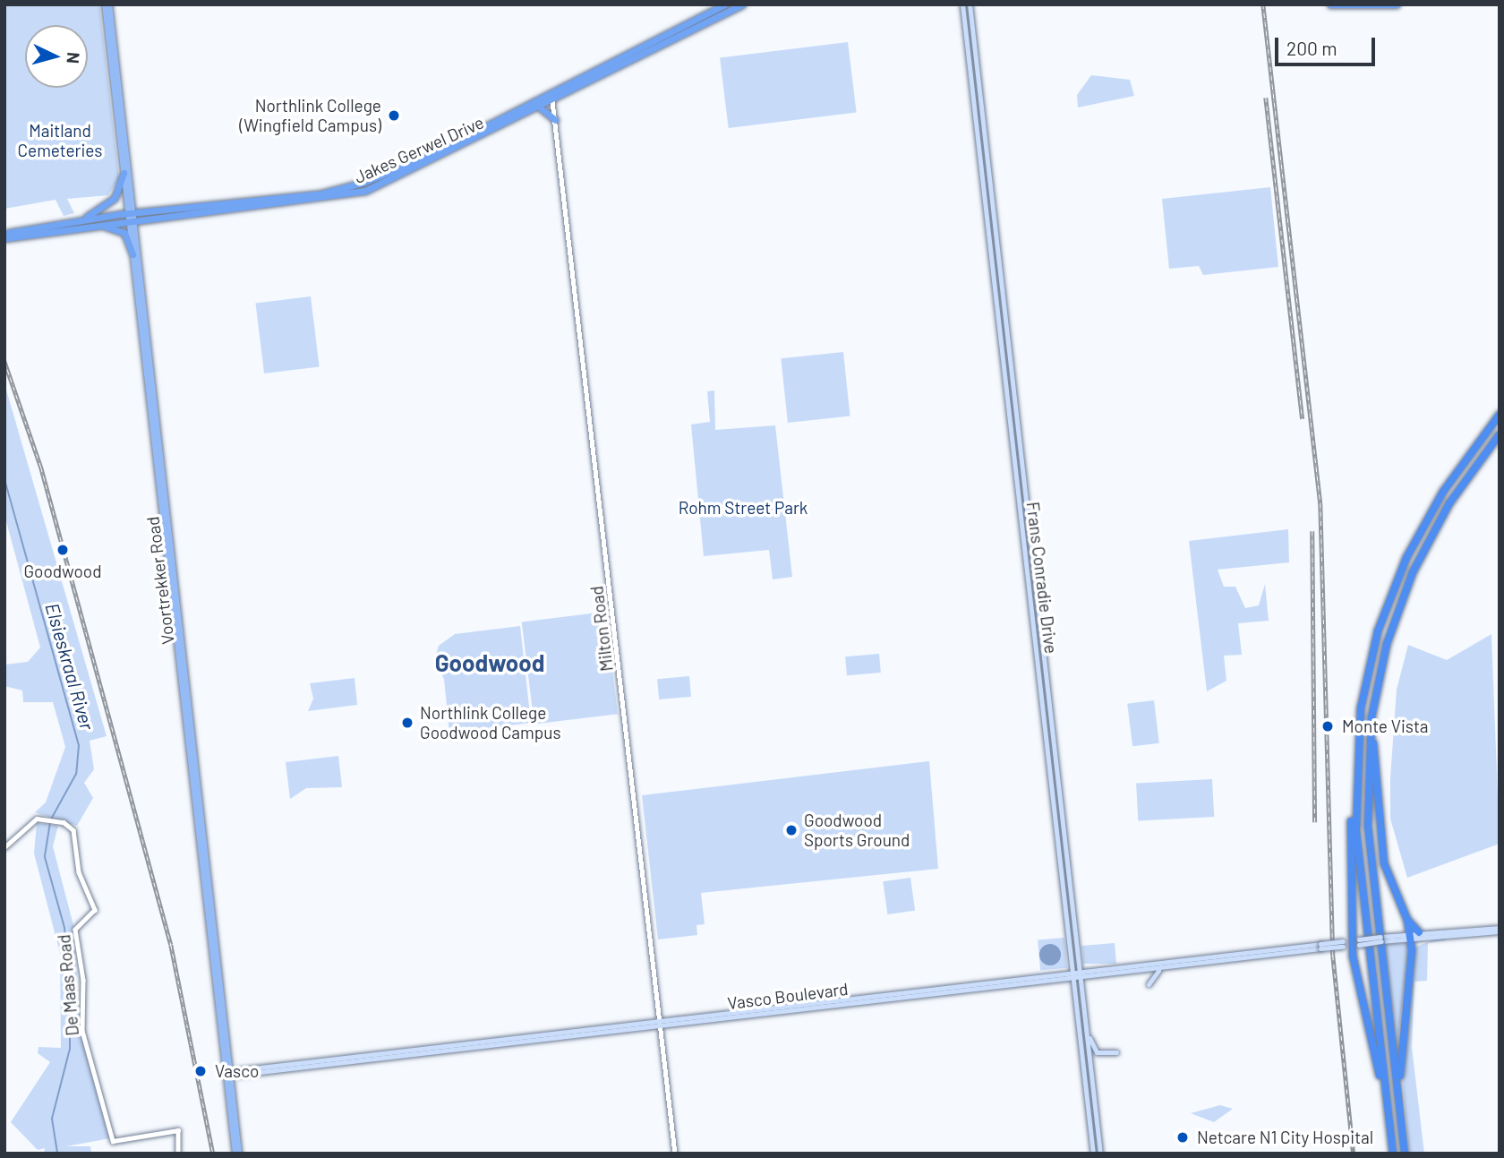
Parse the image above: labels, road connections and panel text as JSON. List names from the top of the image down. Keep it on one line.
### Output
{"streets":{"highway":["Jakes Gerwel Drive"],"main road":["Frans Conradie Drive","Voortrekker Road","Vasco Boulevard"],"street":["Milton Road","De Maas Road"]},"crossings":[["Jakes Gerwel Drive","Voortrekker Road"],["Jakes Gerwel Drive","Milton Road"],["Frans Conradie Drive","Vasco Boulevard"],["Voortrekker Road","Vasco Boulevard"],["Milton Road","Vasco Boulevard"]],"districts":["Goodwood"],"water":["Elsieskraal River"],"parks":["Maitland Cemeteries","Rohm Street Park"],"places":["Northlink College (Wingfield Campus)","Goodwood","Northlink College Goodwood Campus","Monte Vista","Goodwood Sports Ground","Vasco","Netcare N1 City Hospital"],"scale_bar":"200 m","north":"right"}
